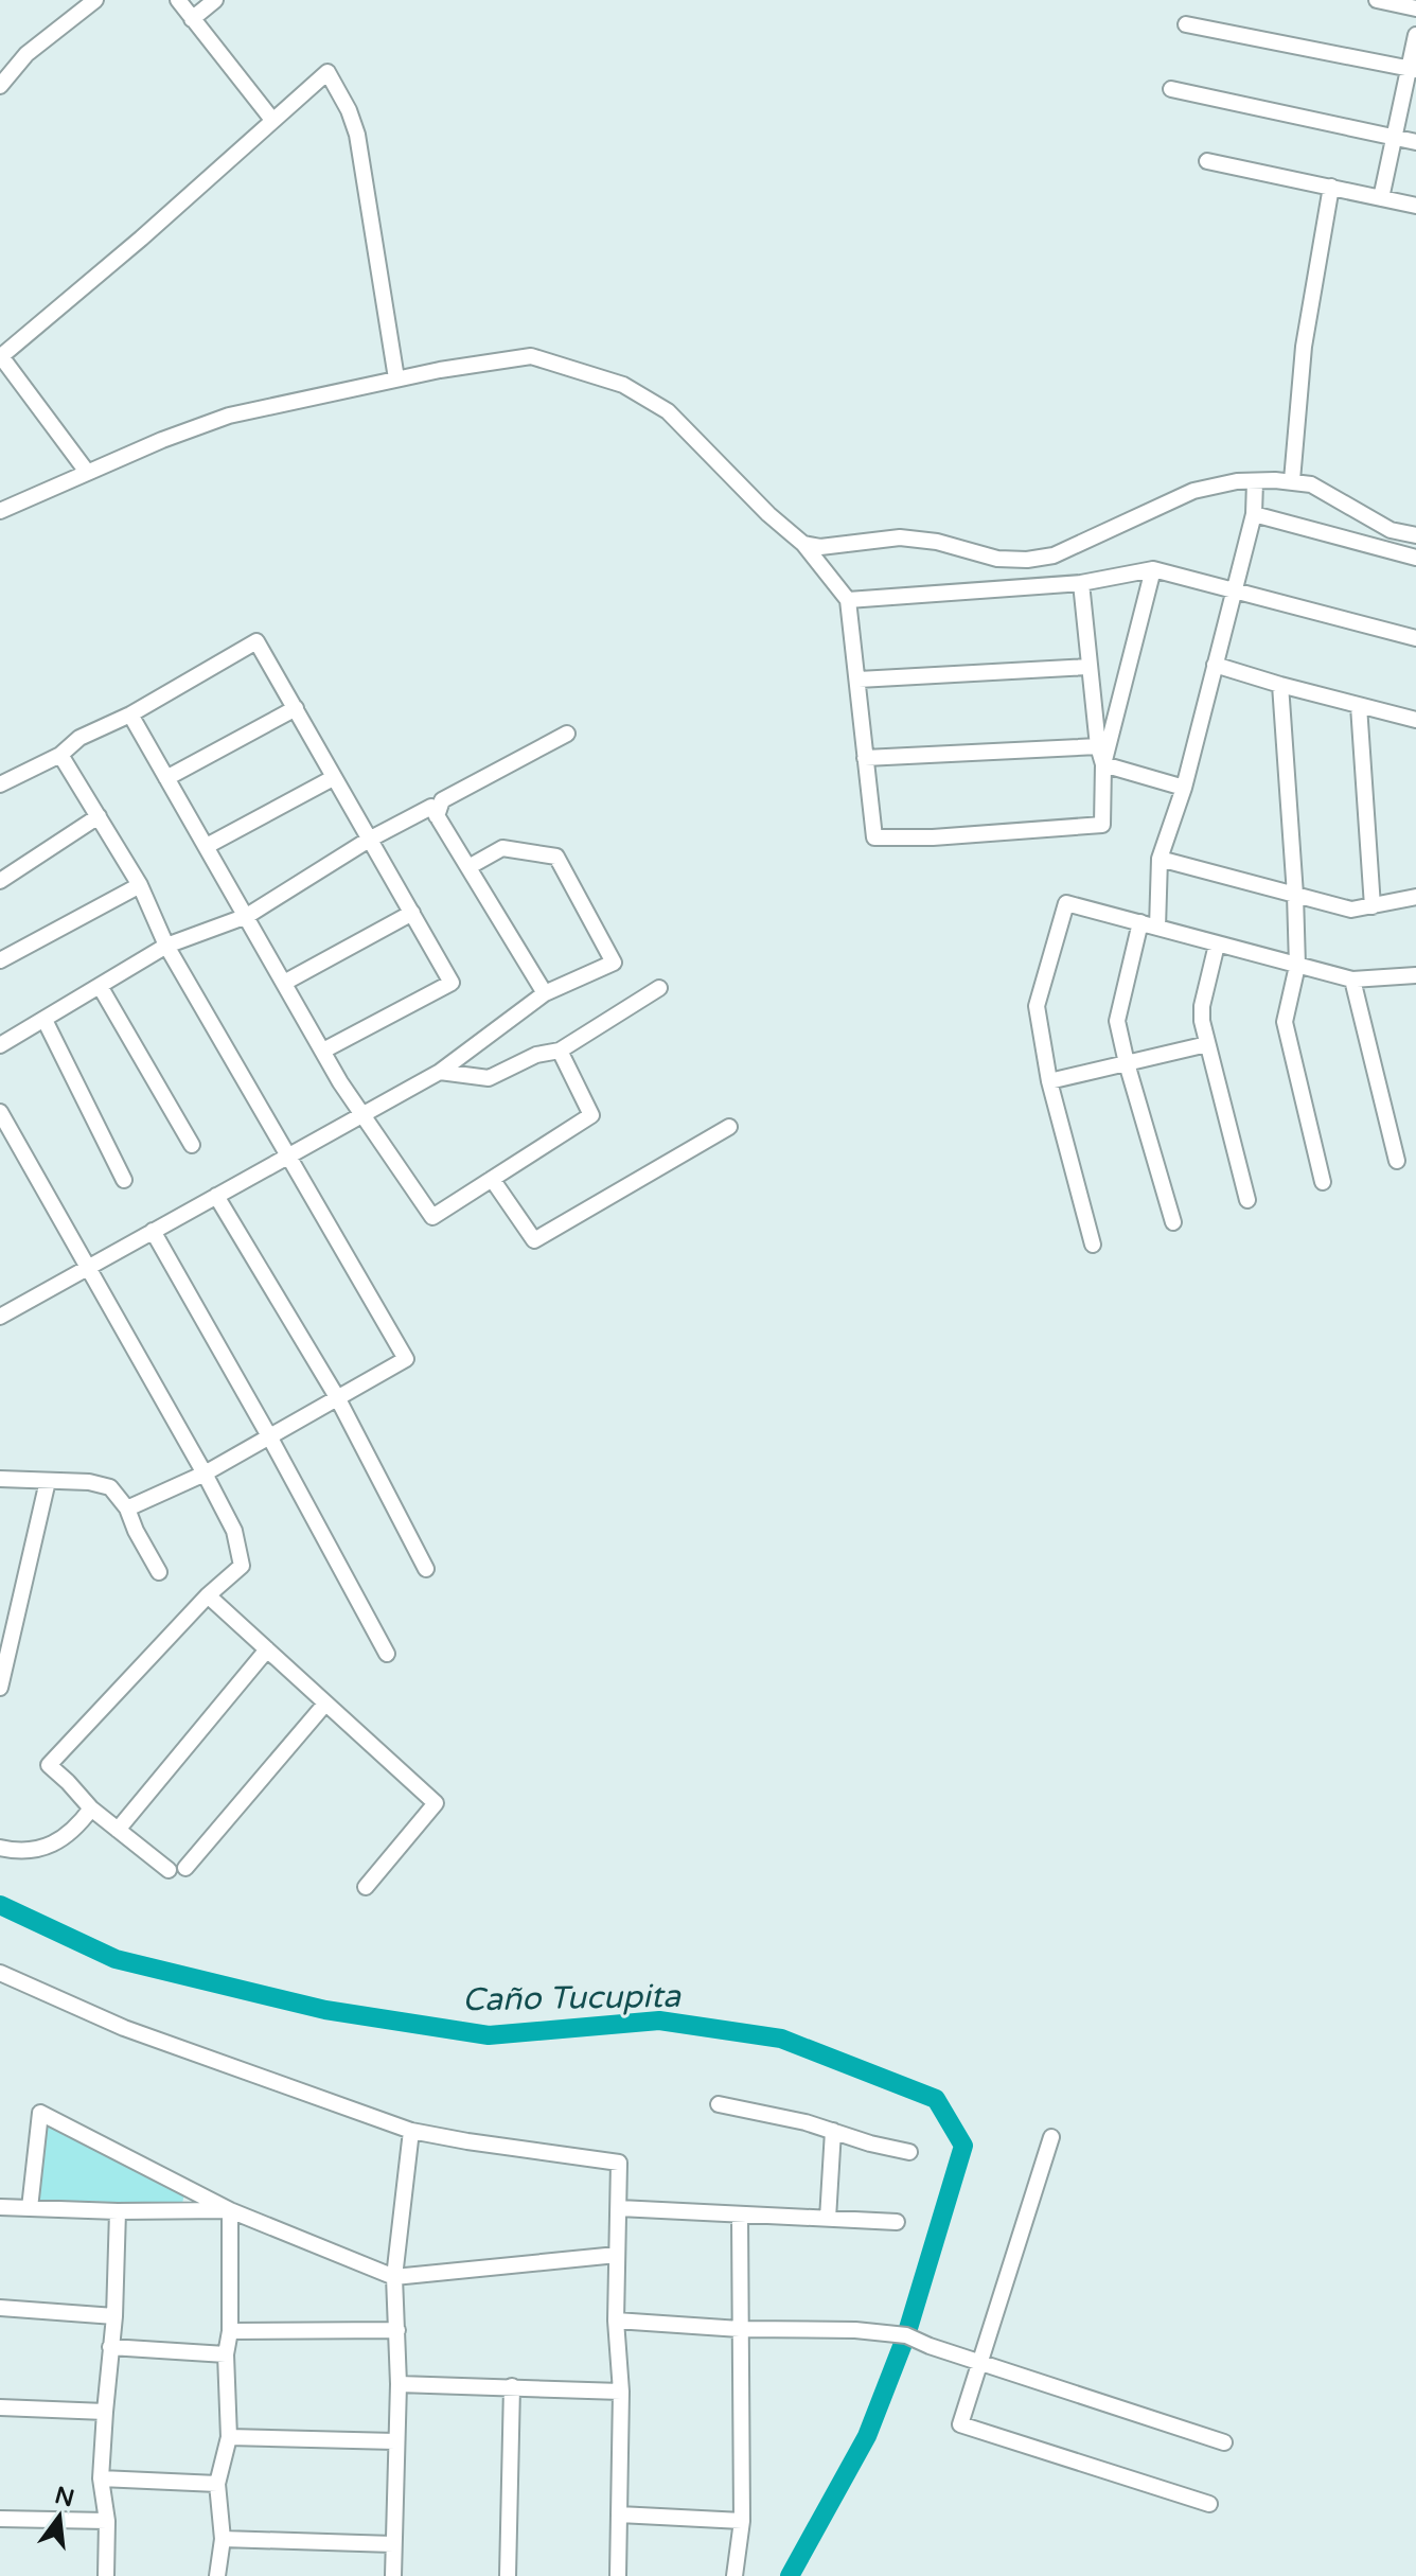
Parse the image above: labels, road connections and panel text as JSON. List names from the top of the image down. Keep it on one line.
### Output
{"water":["Caño Tucupita"],"north":"top"}
